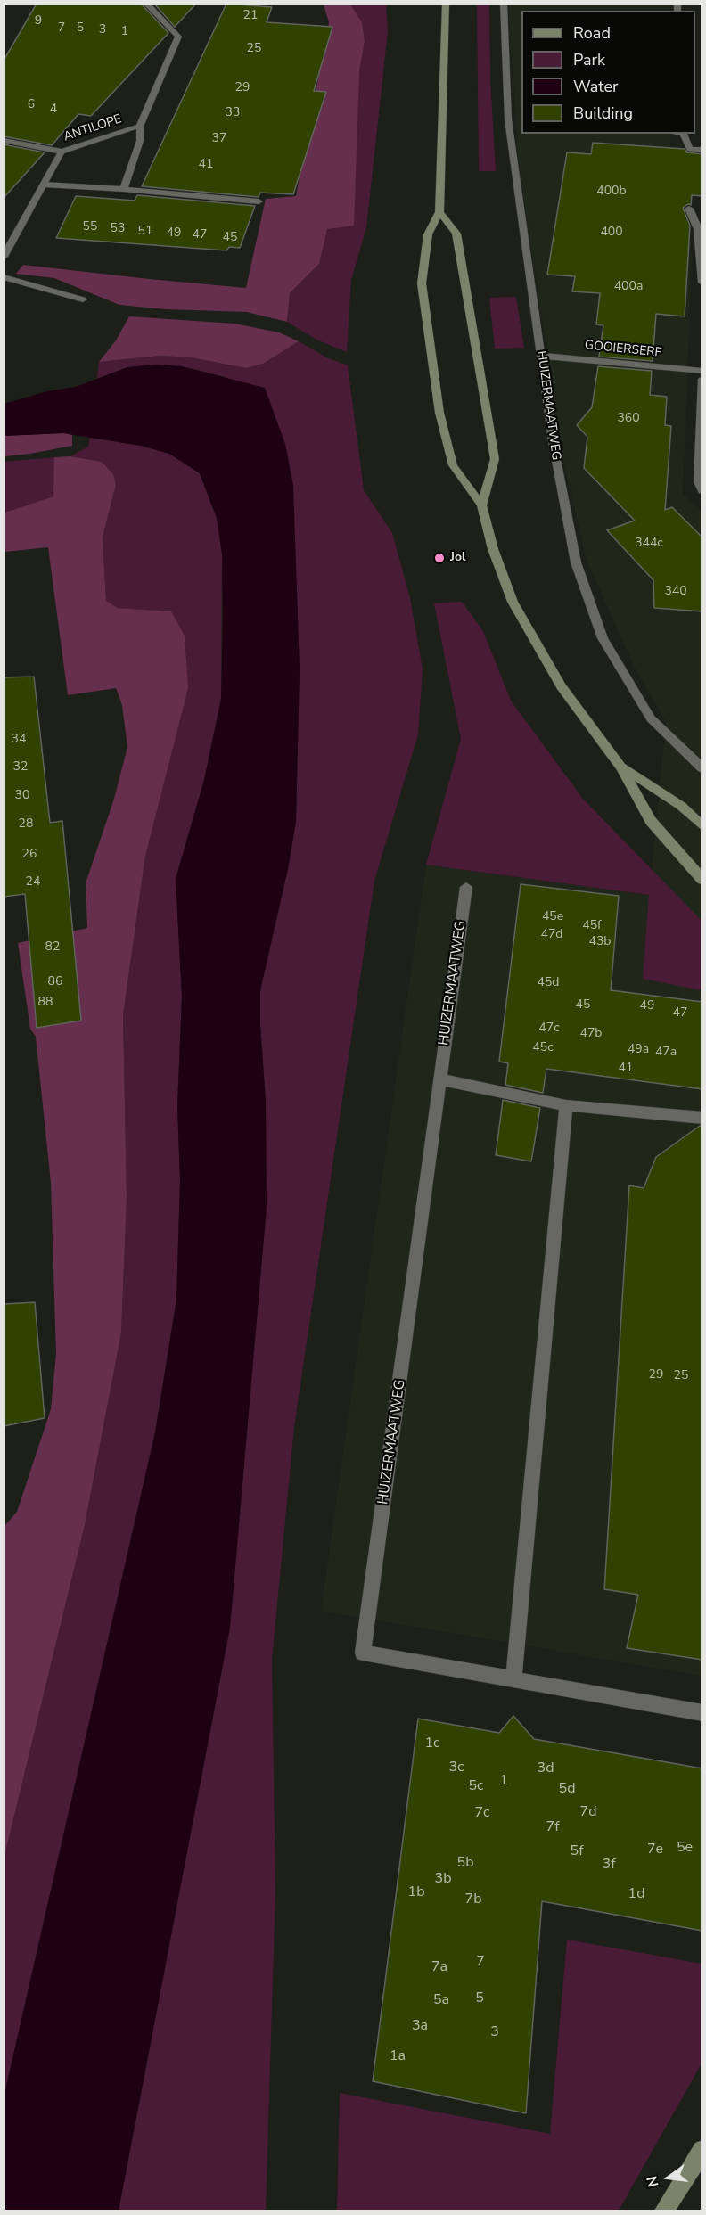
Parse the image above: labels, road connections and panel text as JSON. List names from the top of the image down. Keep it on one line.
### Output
{"streets":{"street":["ANTILOPE","GOOIERSERF","HUIZERMAATWEG"]},"crossings":[["GOOIERSERF","HUIZERMAATWEG"]],"places":["Jol"],"house_numbers":["21","9","7","5","3","1","25","29","6","4","33","37","41","400b","55","53","51","400","49","47","45","400a","360","344c","340","34","32","30","28","26","24","45e","45f","47d","43b","82","86","45d","88","45","49","47","47c","47b","45c","49a","47a","41","29","25","1c","3c","3d","1","5c","5d","7d","7c","7f","5e","7e","5f","5b","3f","3b","1b","1d","7b","7","7a","5","5a","3a","3","1a"],"legend":["Road","Park","Water","Building"],"north":"left"}
